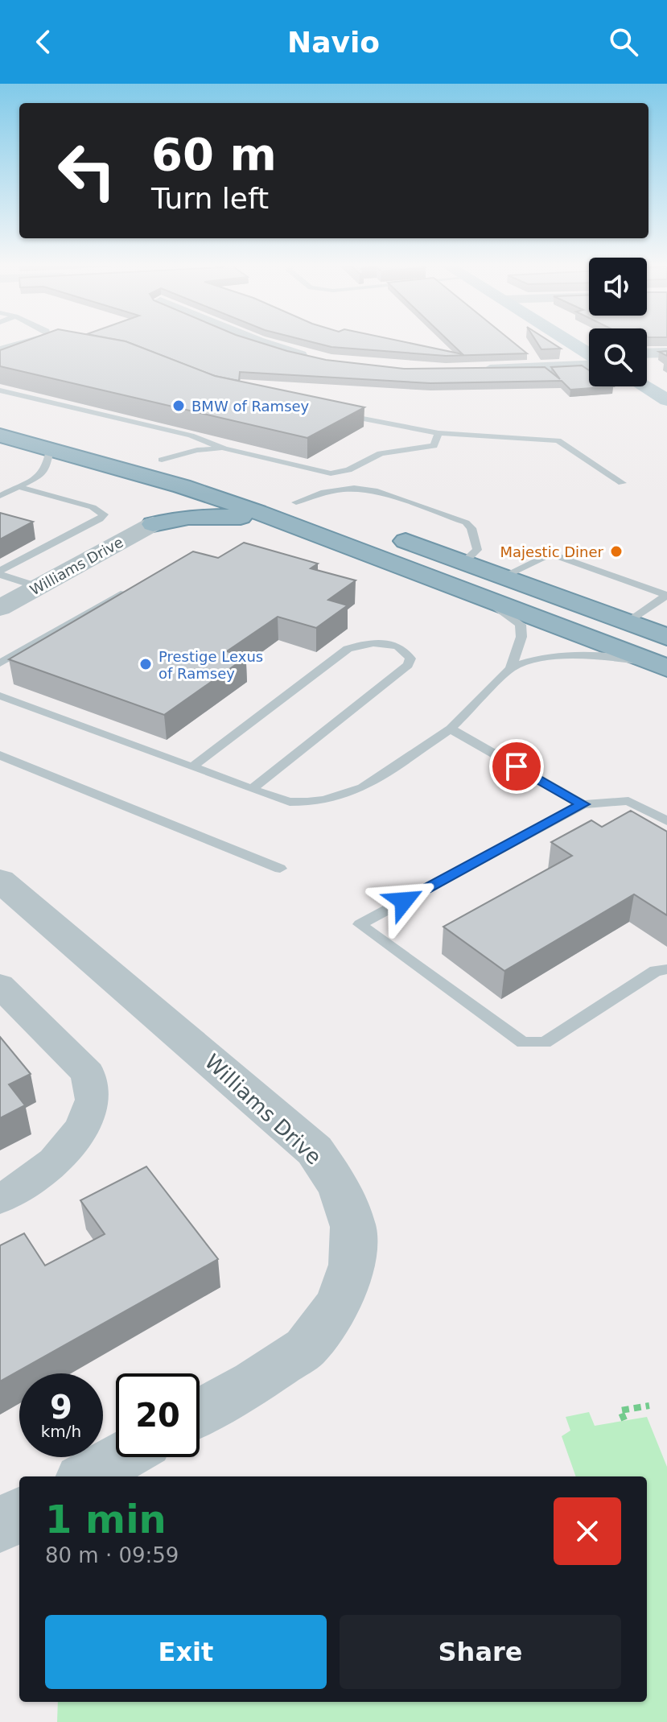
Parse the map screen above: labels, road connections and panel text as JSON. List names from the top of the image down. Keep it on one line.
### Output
{"streets":{"street":["Williams Drive"]},"places":["BMW of Ramsey","Majestic Diner","Prestige Lexus of Ramsey"],"page":{"header":"Navio","turn":["60 m","Turn left"],"speed":"9 km/h","limit":"20","heading":["1 min","80 m · 09:59"],"buttons":["Exit","Share"]}}
